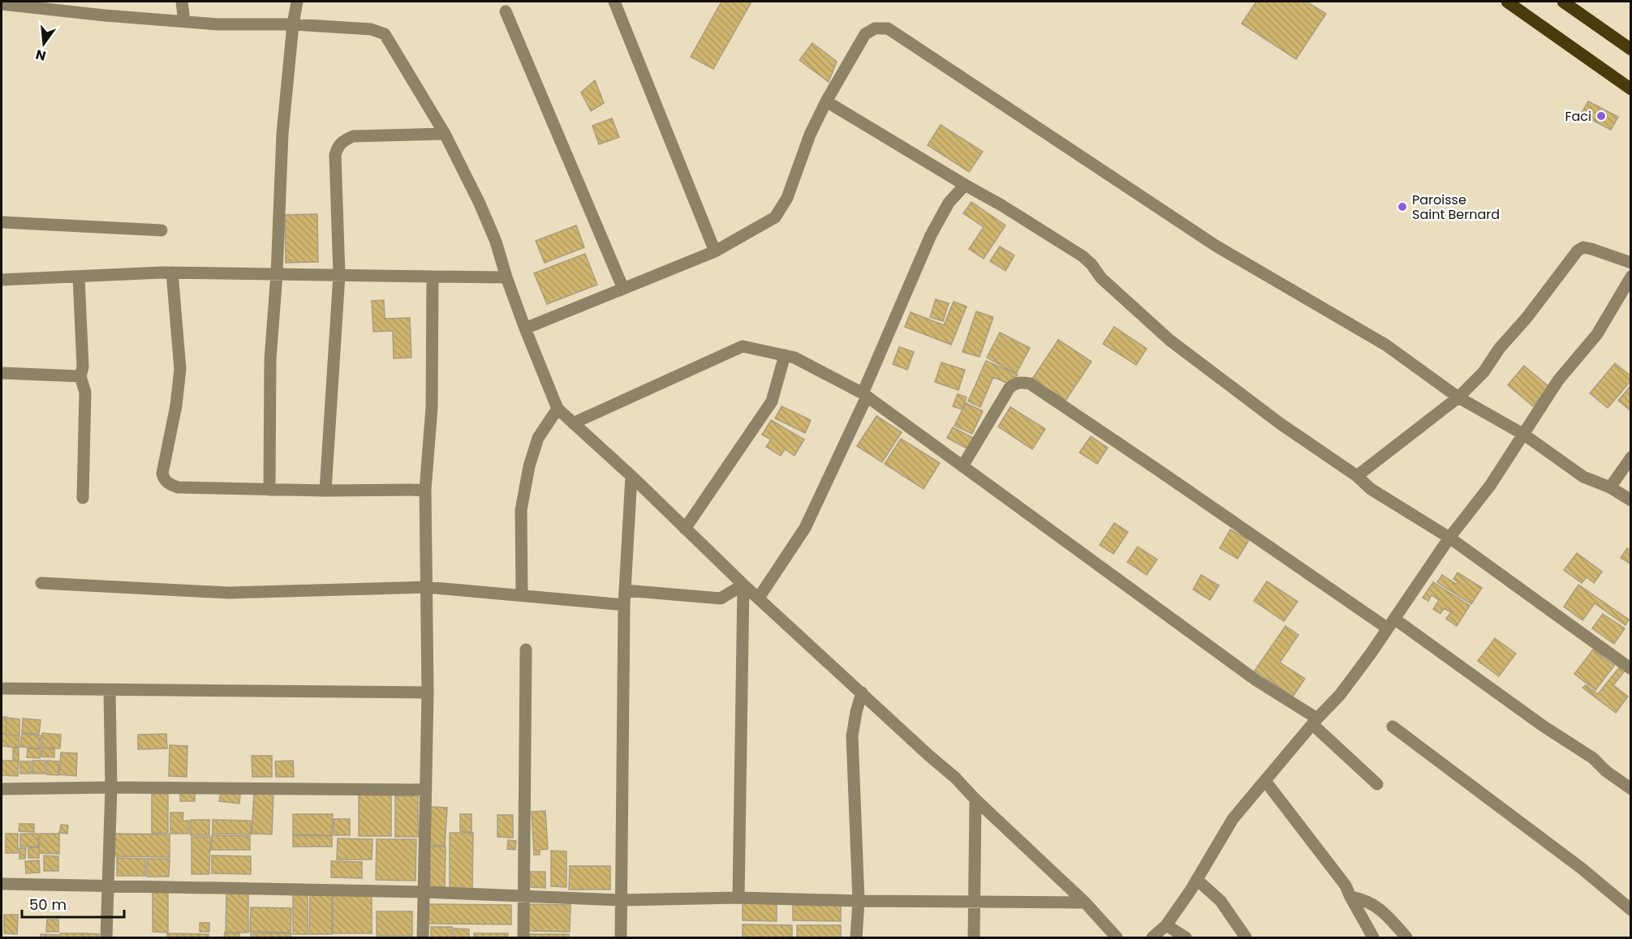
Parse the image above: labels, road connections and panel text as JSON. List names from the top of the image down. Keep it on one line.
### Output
{"places":["Faci","Paroisse Saint Bernard"],"scale_bar":"50 m","north":"bottom"}
